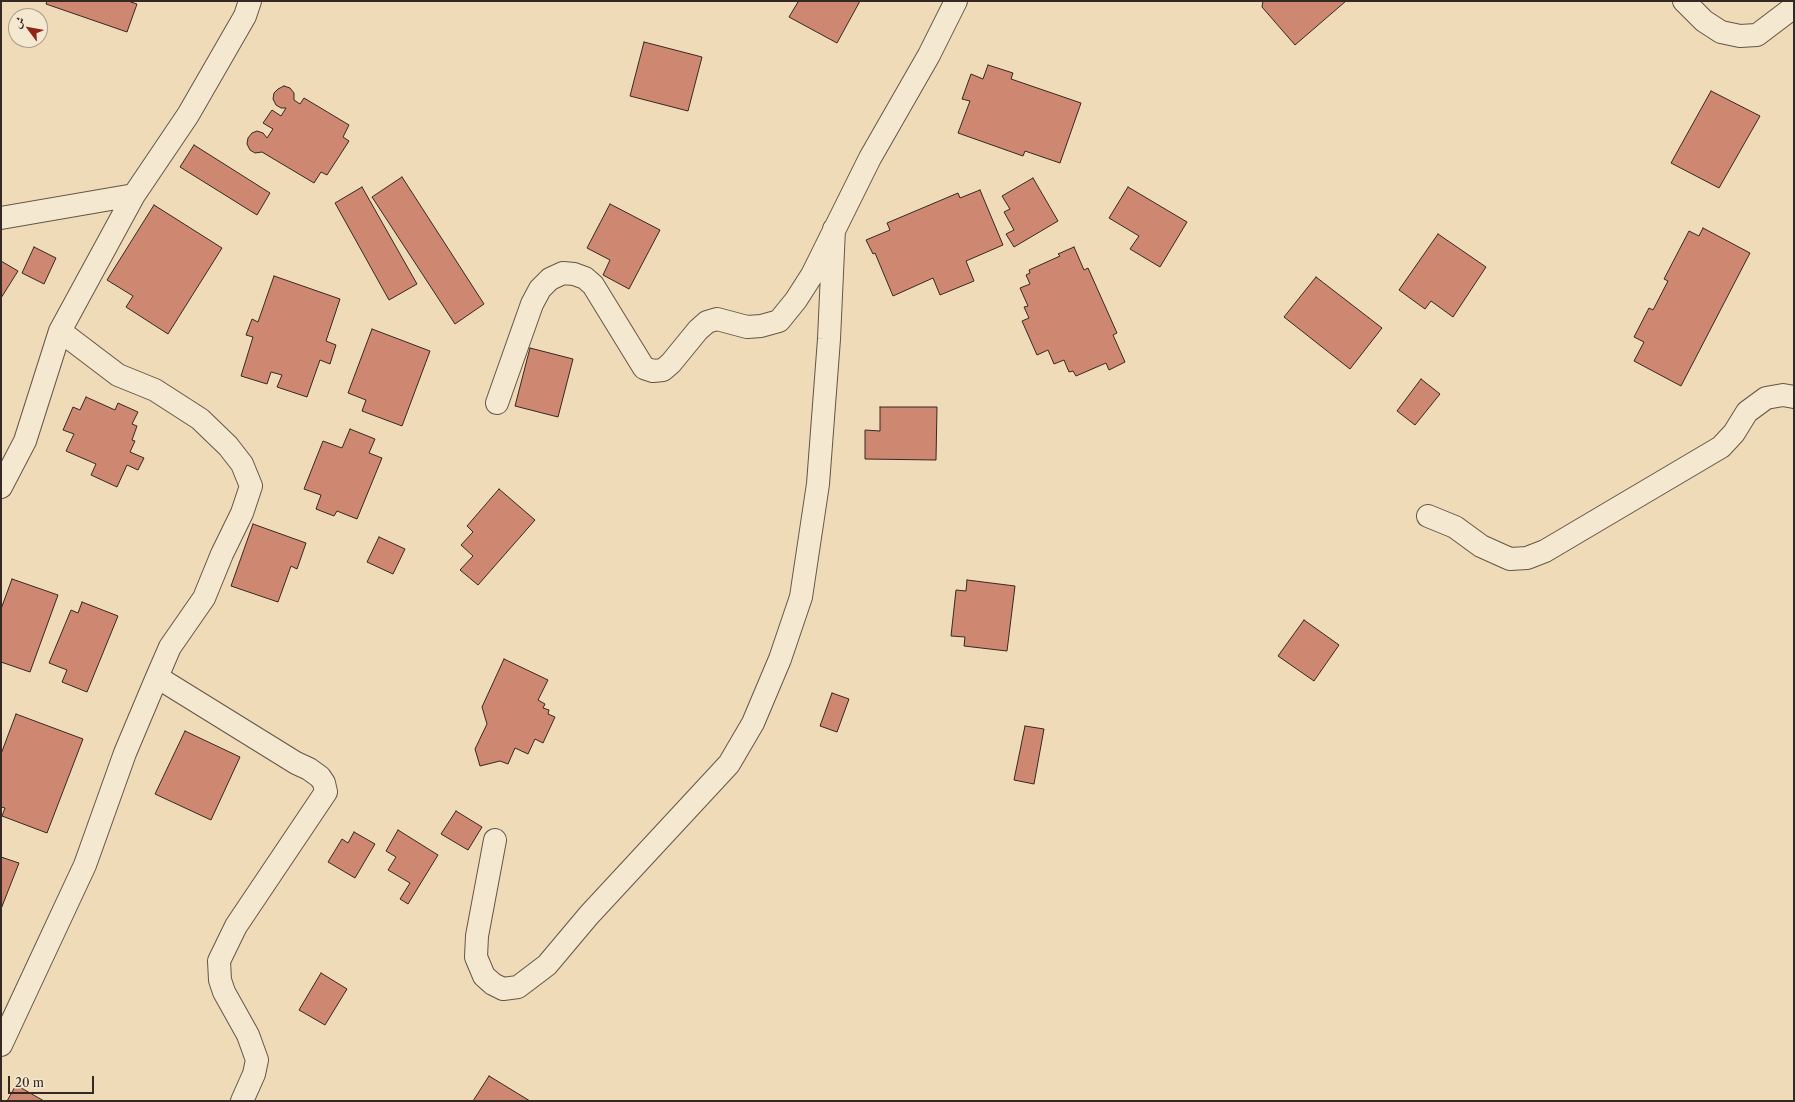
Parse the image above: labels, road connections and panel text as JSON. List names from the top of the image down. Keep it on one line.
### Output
{"scale_bar":"20 m","north":"top left"}
